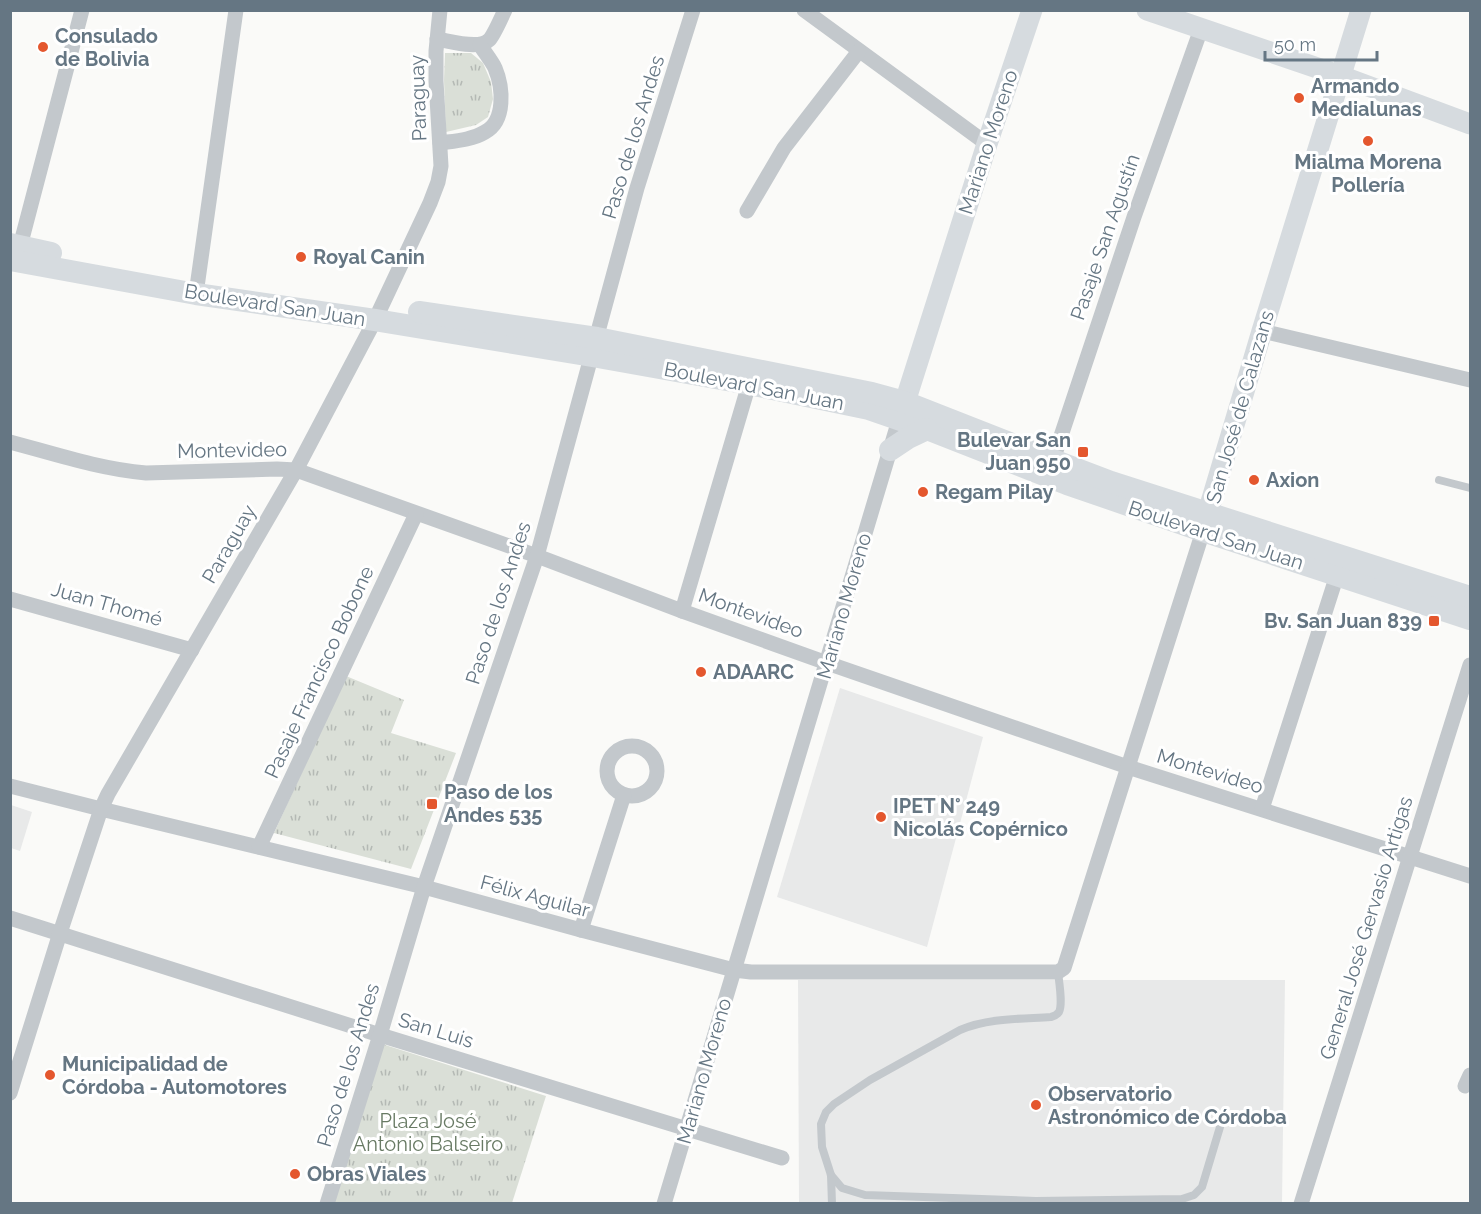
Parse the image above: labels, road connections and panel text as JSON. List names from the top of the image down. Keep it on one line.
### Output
{"streets":{"main road":["Boulevard San Juan"],"street":["Paraguay","Paso de los Andes","Mariano Moreno","Pasaje San Agustín","San José de Calazans","Montevideo","Juan Thomé","Pasaje Francisco Bobone","Félix Aguilar","General José Gervasio Artigas","San Luis"]},"crossings":[["Paraguay","Boulevard San Juan"],["Paraguay","Montevideo"],["Paraguay","Juan Thomé"],["Paraguay","Félix Aguilar"],["Paraguay","San Luis"],["Paso de los Andes","Boulevard San Juan"],["Paso de los Andes","Montevideo"],["Paso de los Andes","Félix Aguilar"],["Paso de los Andes","San Luis"],["Mariano Moreno","Boulevard San Juan"],["Mariano Moreno","Montevideo"],["Mariano Moreno","Félix Aguilar"],["Mariano Moreno","San Luis"],["Pasaje San Agustín","Boulevard San Juan"],["Boulevard San Juan","San José de Calazans"],["San José de Calazans","Montevideo"],["San José de Calazans","Félix Aguilar"],["Montevideo","Pasaje Francisco Bobone"],["Montevideo","General José Gervasio Artigas"],["Pasaje Francisco Bobone","Félix Aguilar"]],"parks":["Plaza José Antonio Balseiro"],"places":{"other":["Consulado de Bolivia","Armando Medialunas","Mialma Morena Pollería","Royal Canin","Axion","Regam Pilay","ADAARC","IPET N° 249 Nicolás Copérnico","Municipalidad de Córdoba - Automotores","Observatorio Astronómico de Córdoba","Obras Viales"],"transit":["Bulevar San Juan 950","Bv. San Juan 839","Paso de los Andes 535"]},"scale_bar":"50 m"}
